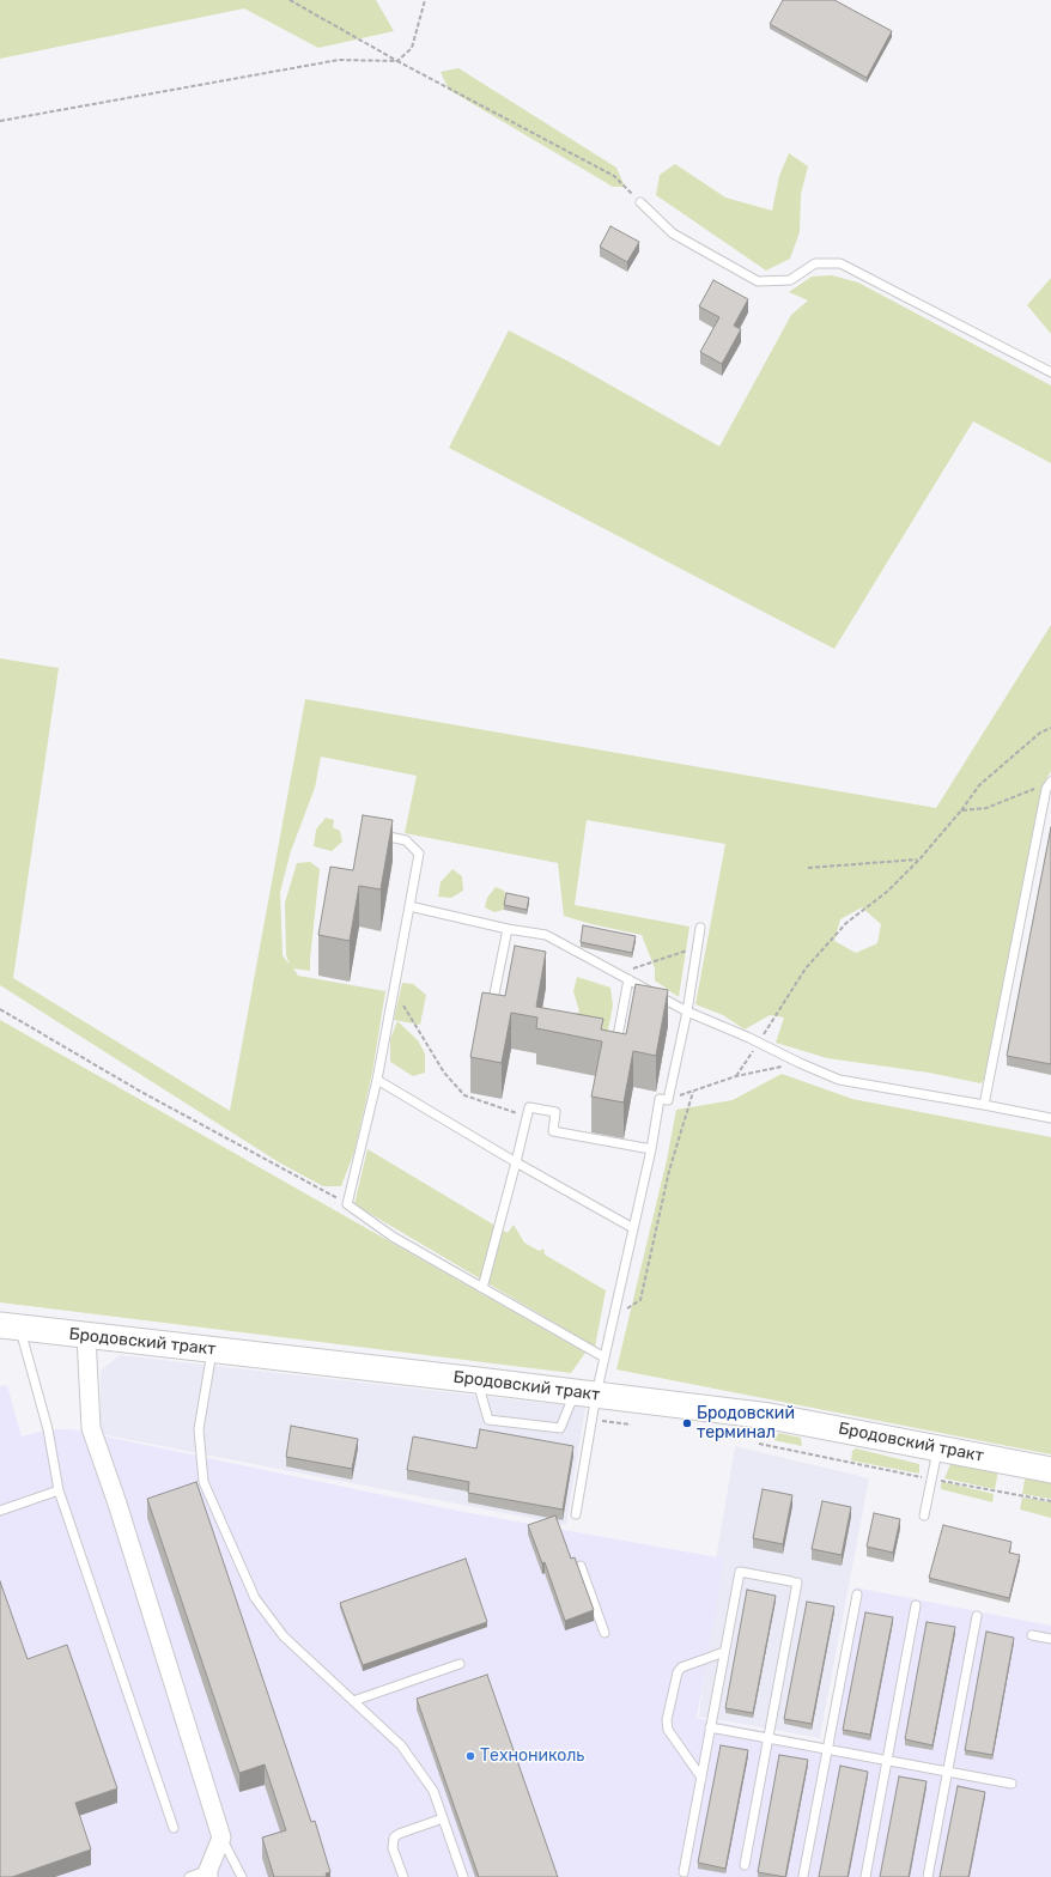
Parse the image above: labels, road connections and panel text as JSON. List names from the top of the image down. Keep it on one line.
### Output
{"streets":{"street":["Бродовский тракт"]},"places":["Бродовский терминал","Технониколь"]}
